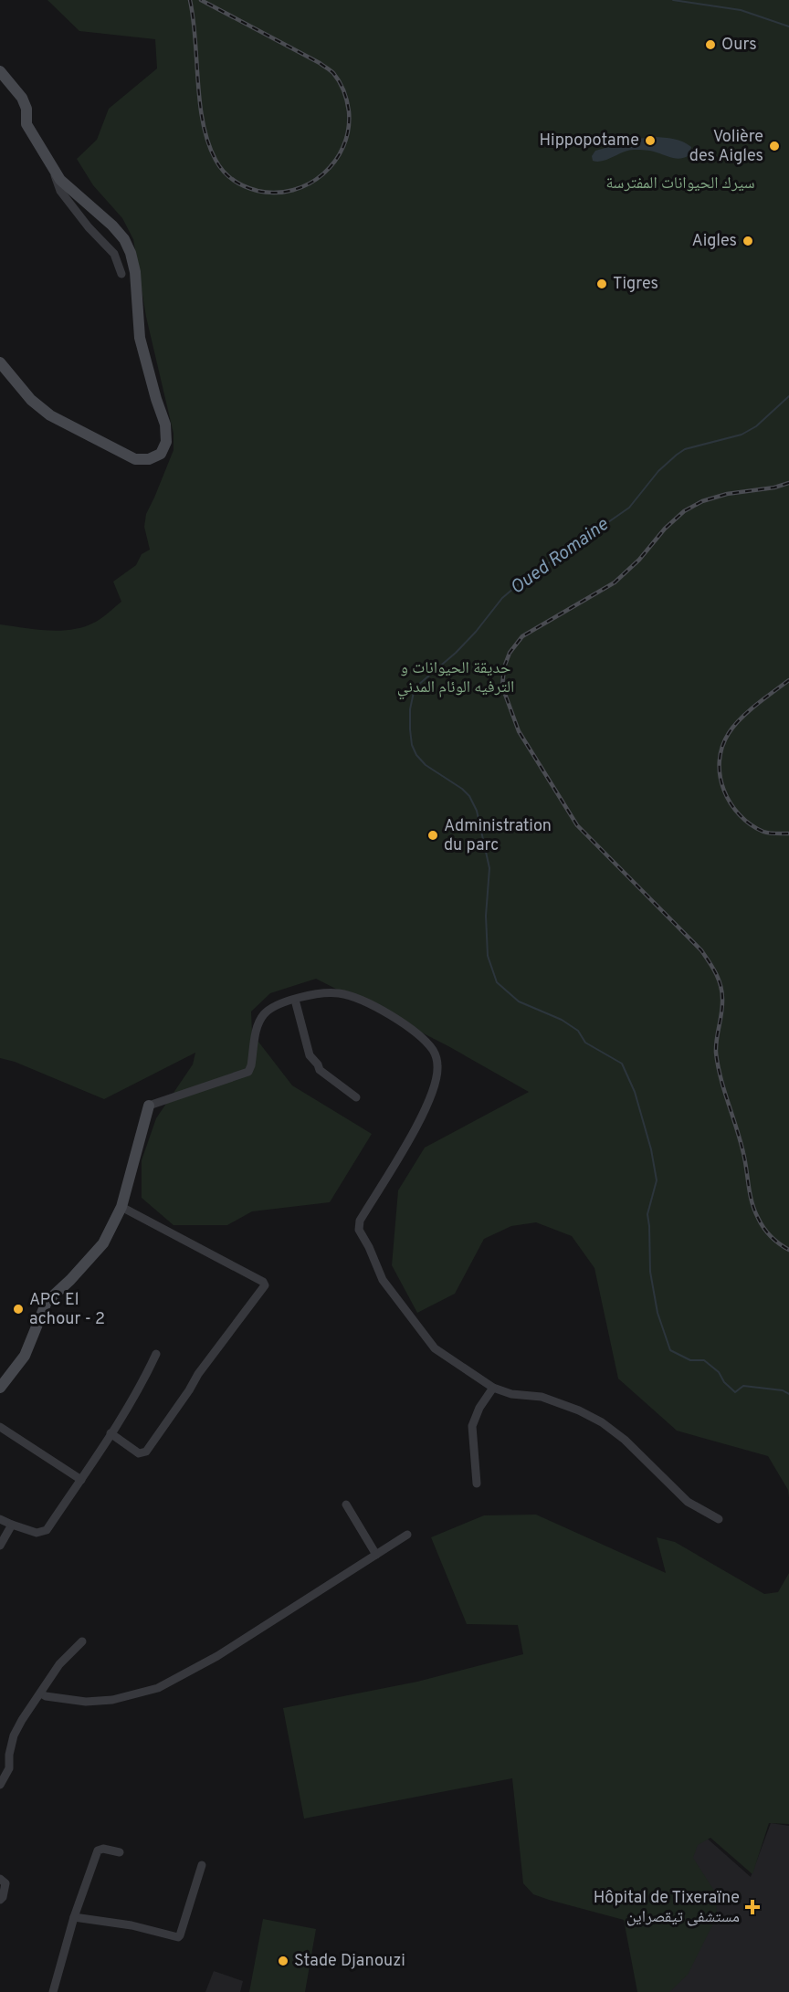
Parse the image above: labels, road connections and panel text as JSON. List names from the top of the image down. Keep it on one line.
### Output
{"water":["Oued Romaine"],"parks":["سيرك الحيوانات المفترسة","حديقة الحيوانات و الترفيه الوئام المدني"],"places":{"other":["Ours","Hippopotame","Volière des Aigles","Aigles","Tigres","Administration du parc","APC El achour - 2","Stade Djanouzi"],"health":["Hôpital de Tixeraïne مستشفى تيقصراين"]}}
